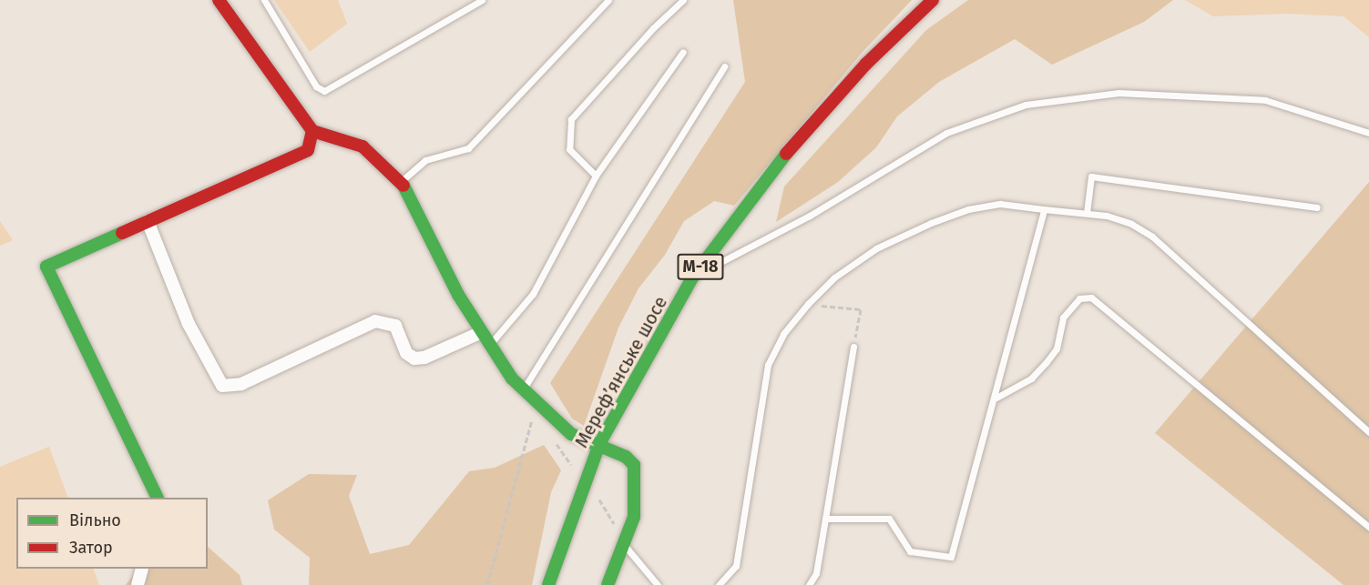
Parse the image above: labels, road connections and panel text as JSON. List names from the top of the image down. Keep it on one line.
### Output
{"streets":{"main road":["М-18","Мереф’янське шосе"]},"legend":["Вільно","Затор"]}
